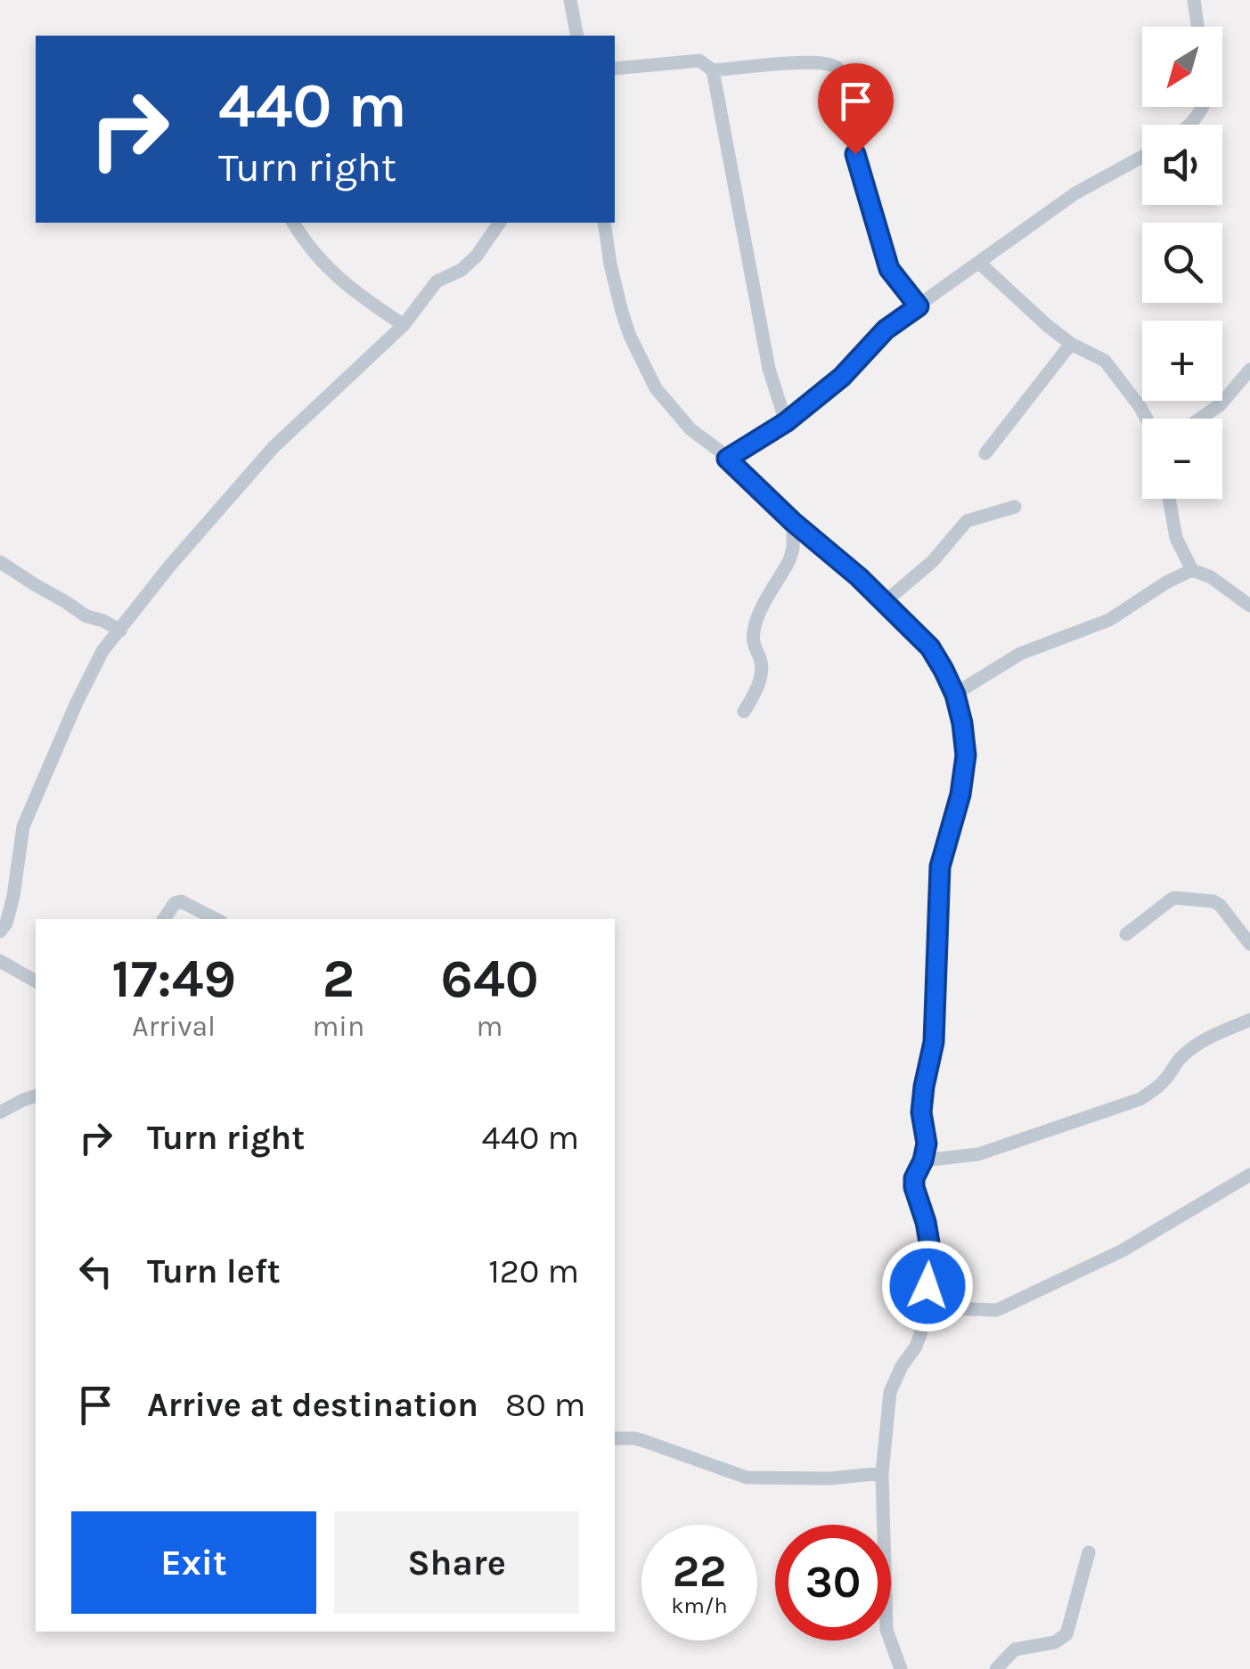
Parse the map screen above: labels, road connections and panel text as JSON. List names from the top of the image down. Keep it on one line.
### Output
{"north":"bottom left","page":{"map_buttons":["+","−"],"turn":["440 m","Turn right"],"eta":["17:49","Arrival","2","min","640","m"],"list":[{"name":"Turn right","value":"440 m"},{"name":"Turn left","value":"120 m"},{"name":"Arrive at destination","value":"80 m"}],"buttons":["Exit","Share"],"speed":"22 km/h","limit":"30"}}
